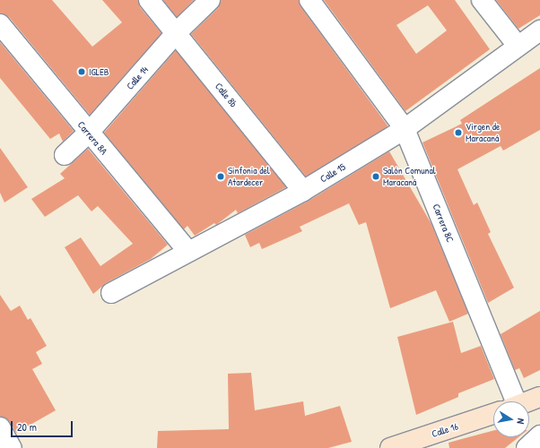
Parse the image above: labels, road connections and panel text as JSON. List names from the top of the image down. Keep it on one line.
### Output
{"streets":{"main road":["Calle 16"],"street":["Calle 14","Calle 8b","Carrera 8A","Calle 15","Carrera 8C"]},"crossings":[["Calle 14","Calle 8b"],["Calle 14","Carrera 8A"],["Calle 8b","Calle 15"],["Carrera 8A","Calle 15"],["Calle 15","Carrera 8C"]],"places":["IGLEB","Virgen de Maracaná","Sinfonia del Atardecer","Salón Comunal Maracaná"],"scale_bar":"20 m","north":"right"}
